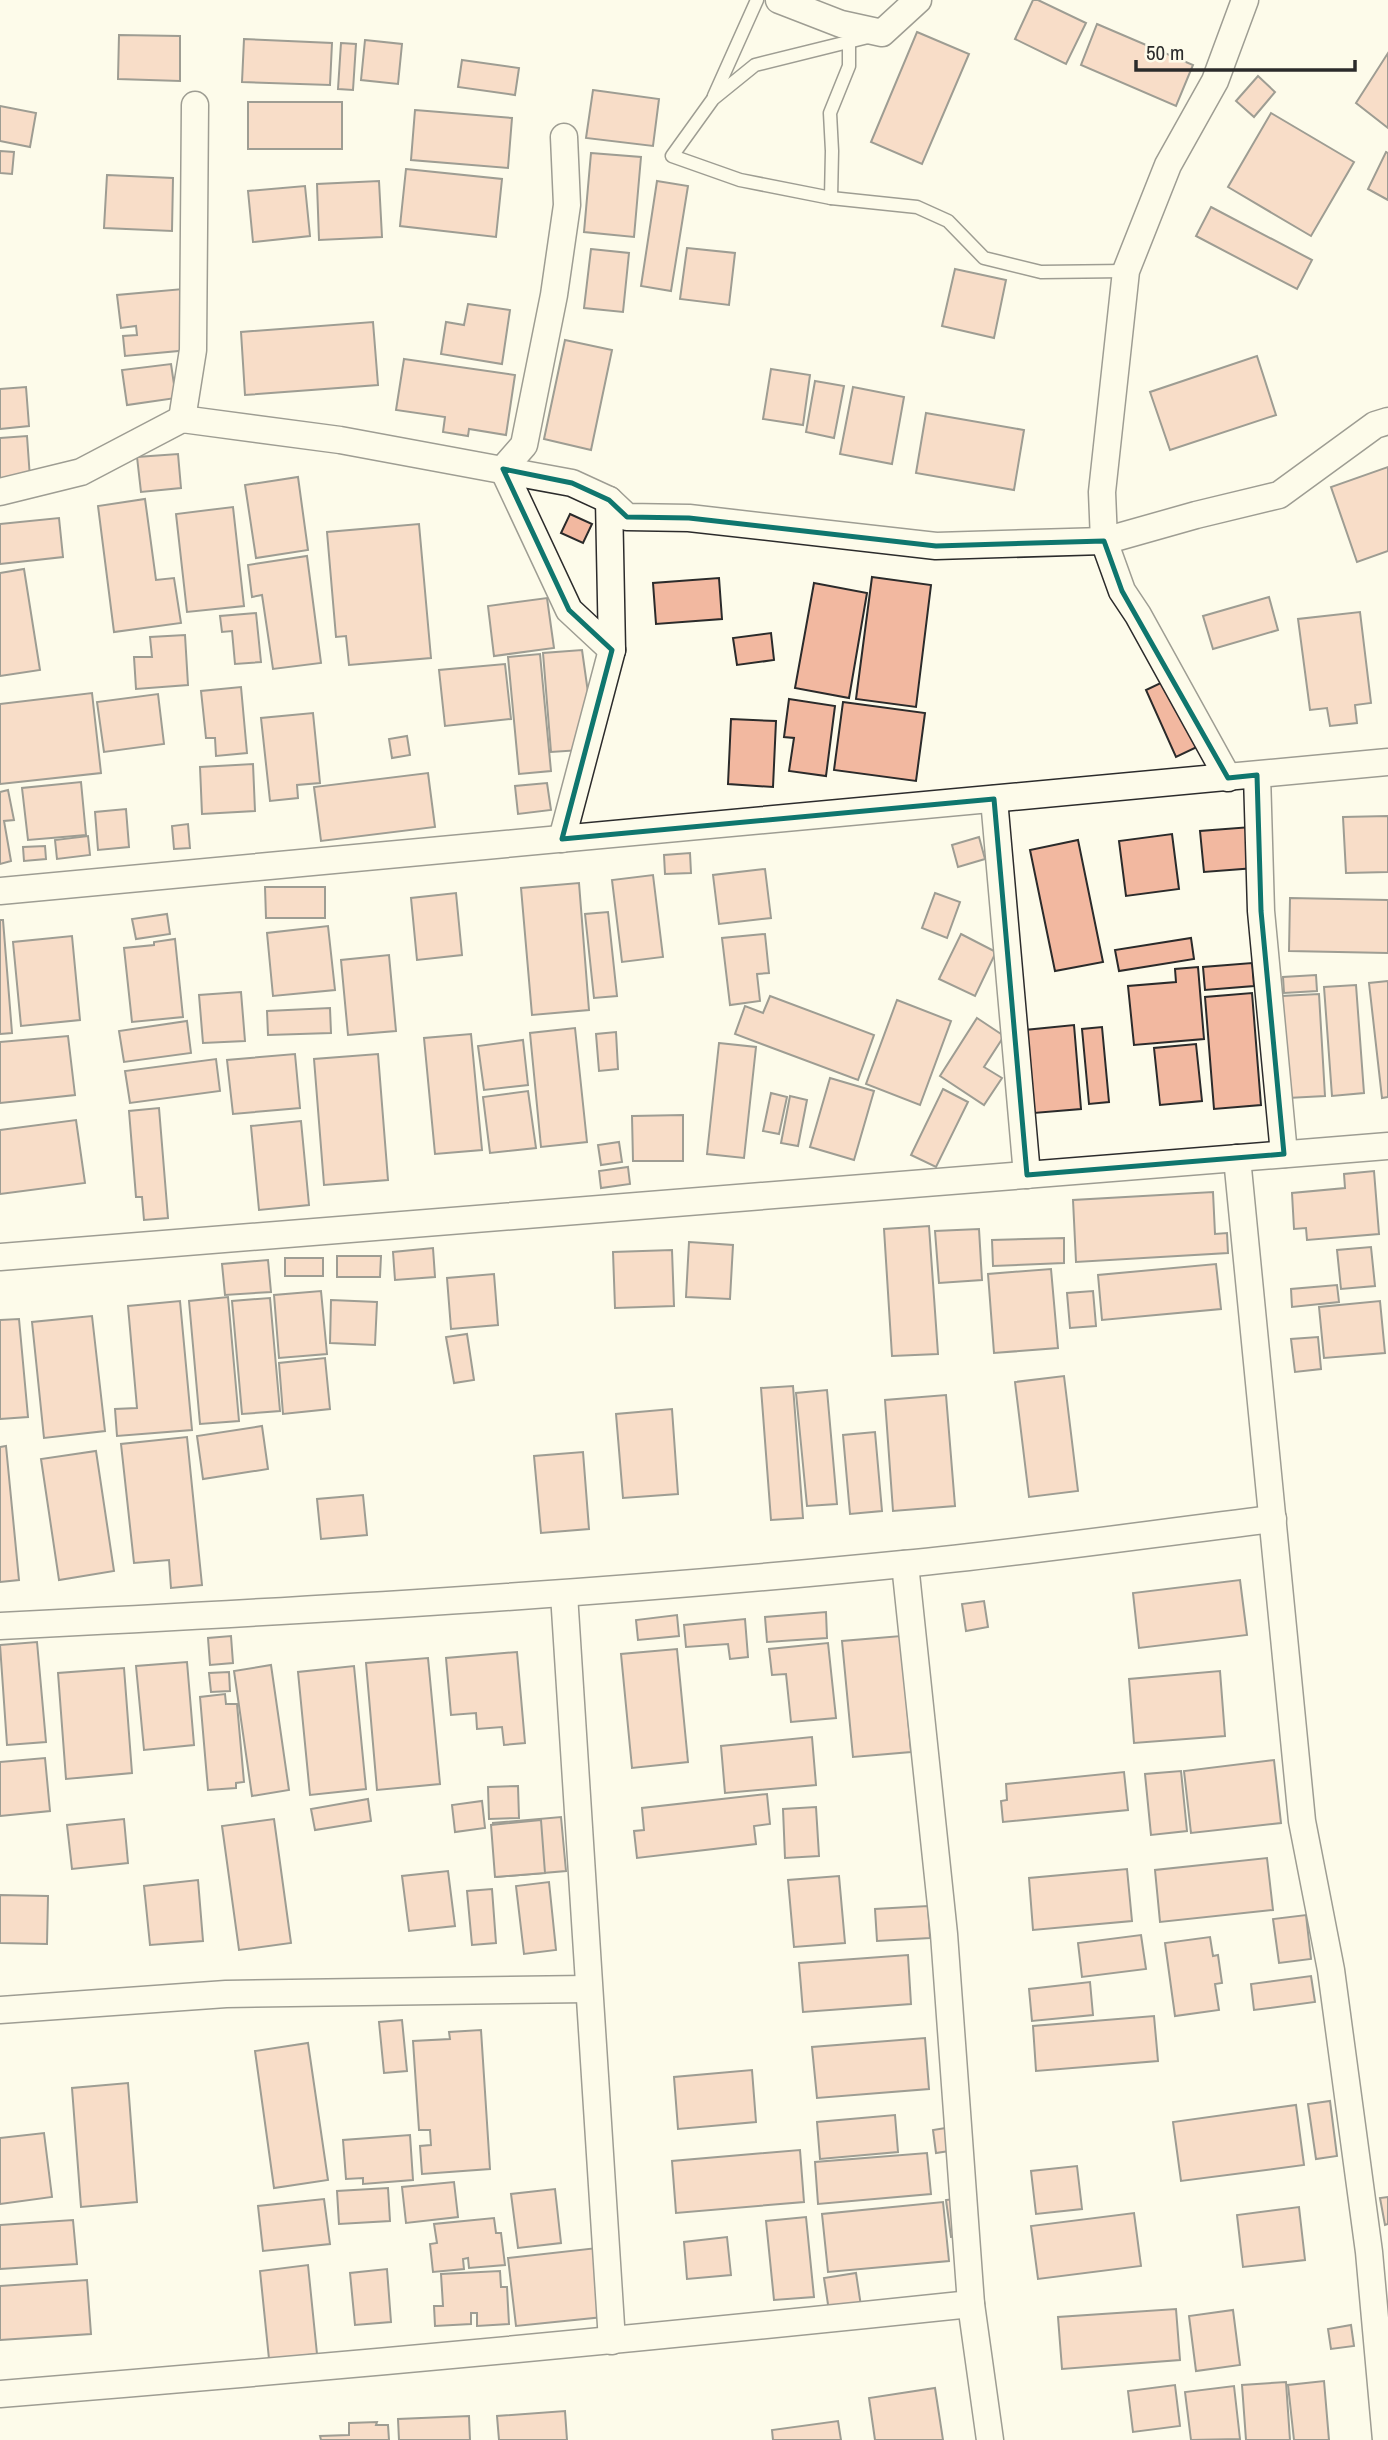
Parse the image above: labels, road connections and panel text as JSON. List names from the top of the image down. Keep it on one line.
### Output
{"scale_bar":"50 m"}
